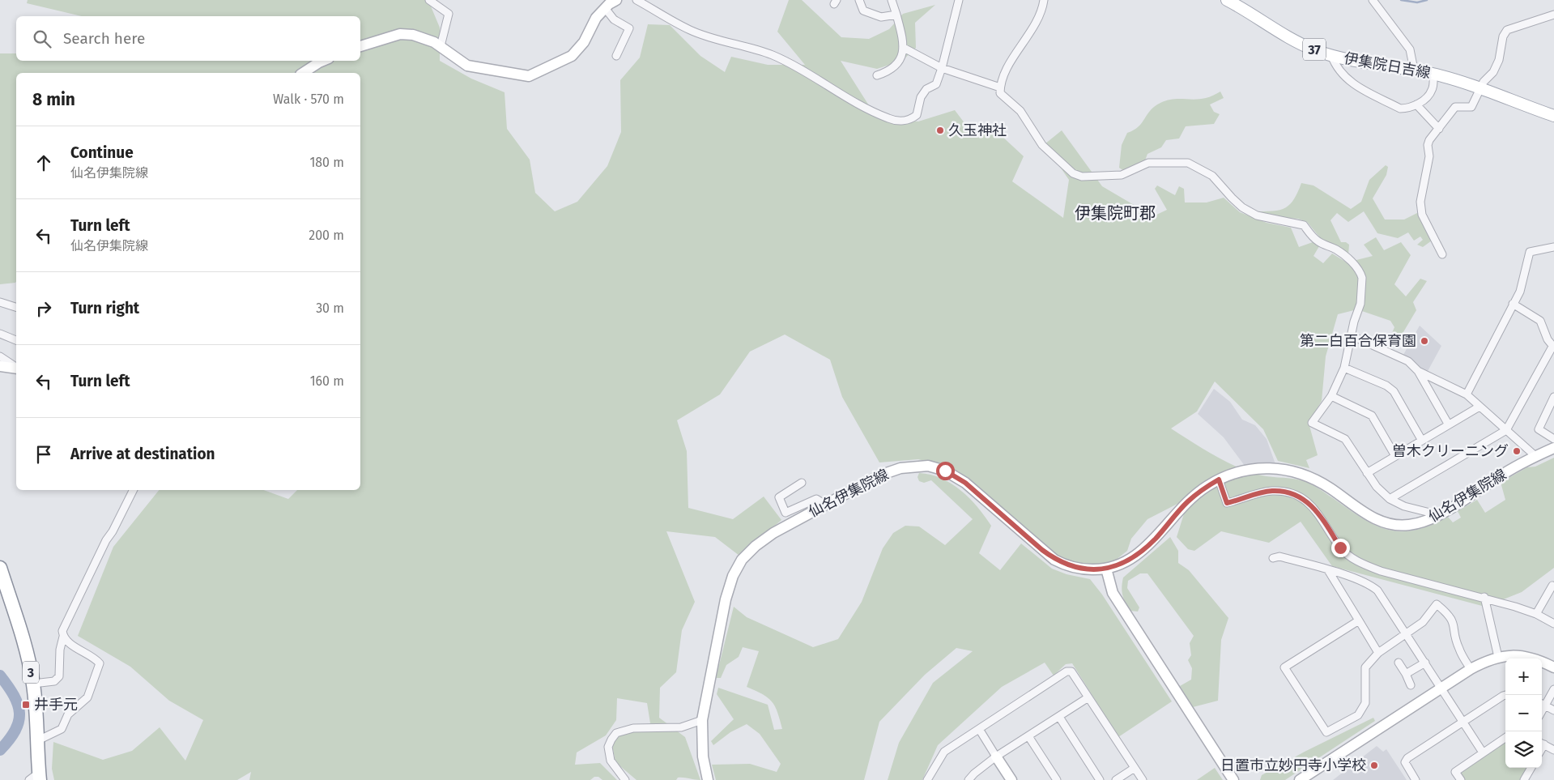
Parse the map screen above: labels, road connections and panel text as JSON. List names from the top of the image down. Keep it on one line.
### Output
{"streets":{"highway":["3"],"main road":["37","伊集院日吉線","仙名伊集院線"]},"districts":["伊集院町郡"],"places":{"other":["久玉神社","第二白百合保育園","曽木クリーニング","日置市立妙円寺小学校"],"transit":["井手元"]},"page":{"search":"Search here","heading":["8 min","Walk · 570 m"],"list":[["Continue","仙名伊集院線","180 m"],["Turn left","仙名伊集院線","200 m"],["Turn right","30 m"],["Turn left","160 m"],"Arrive at destination"],"map_buttons":["+","−"]}}
